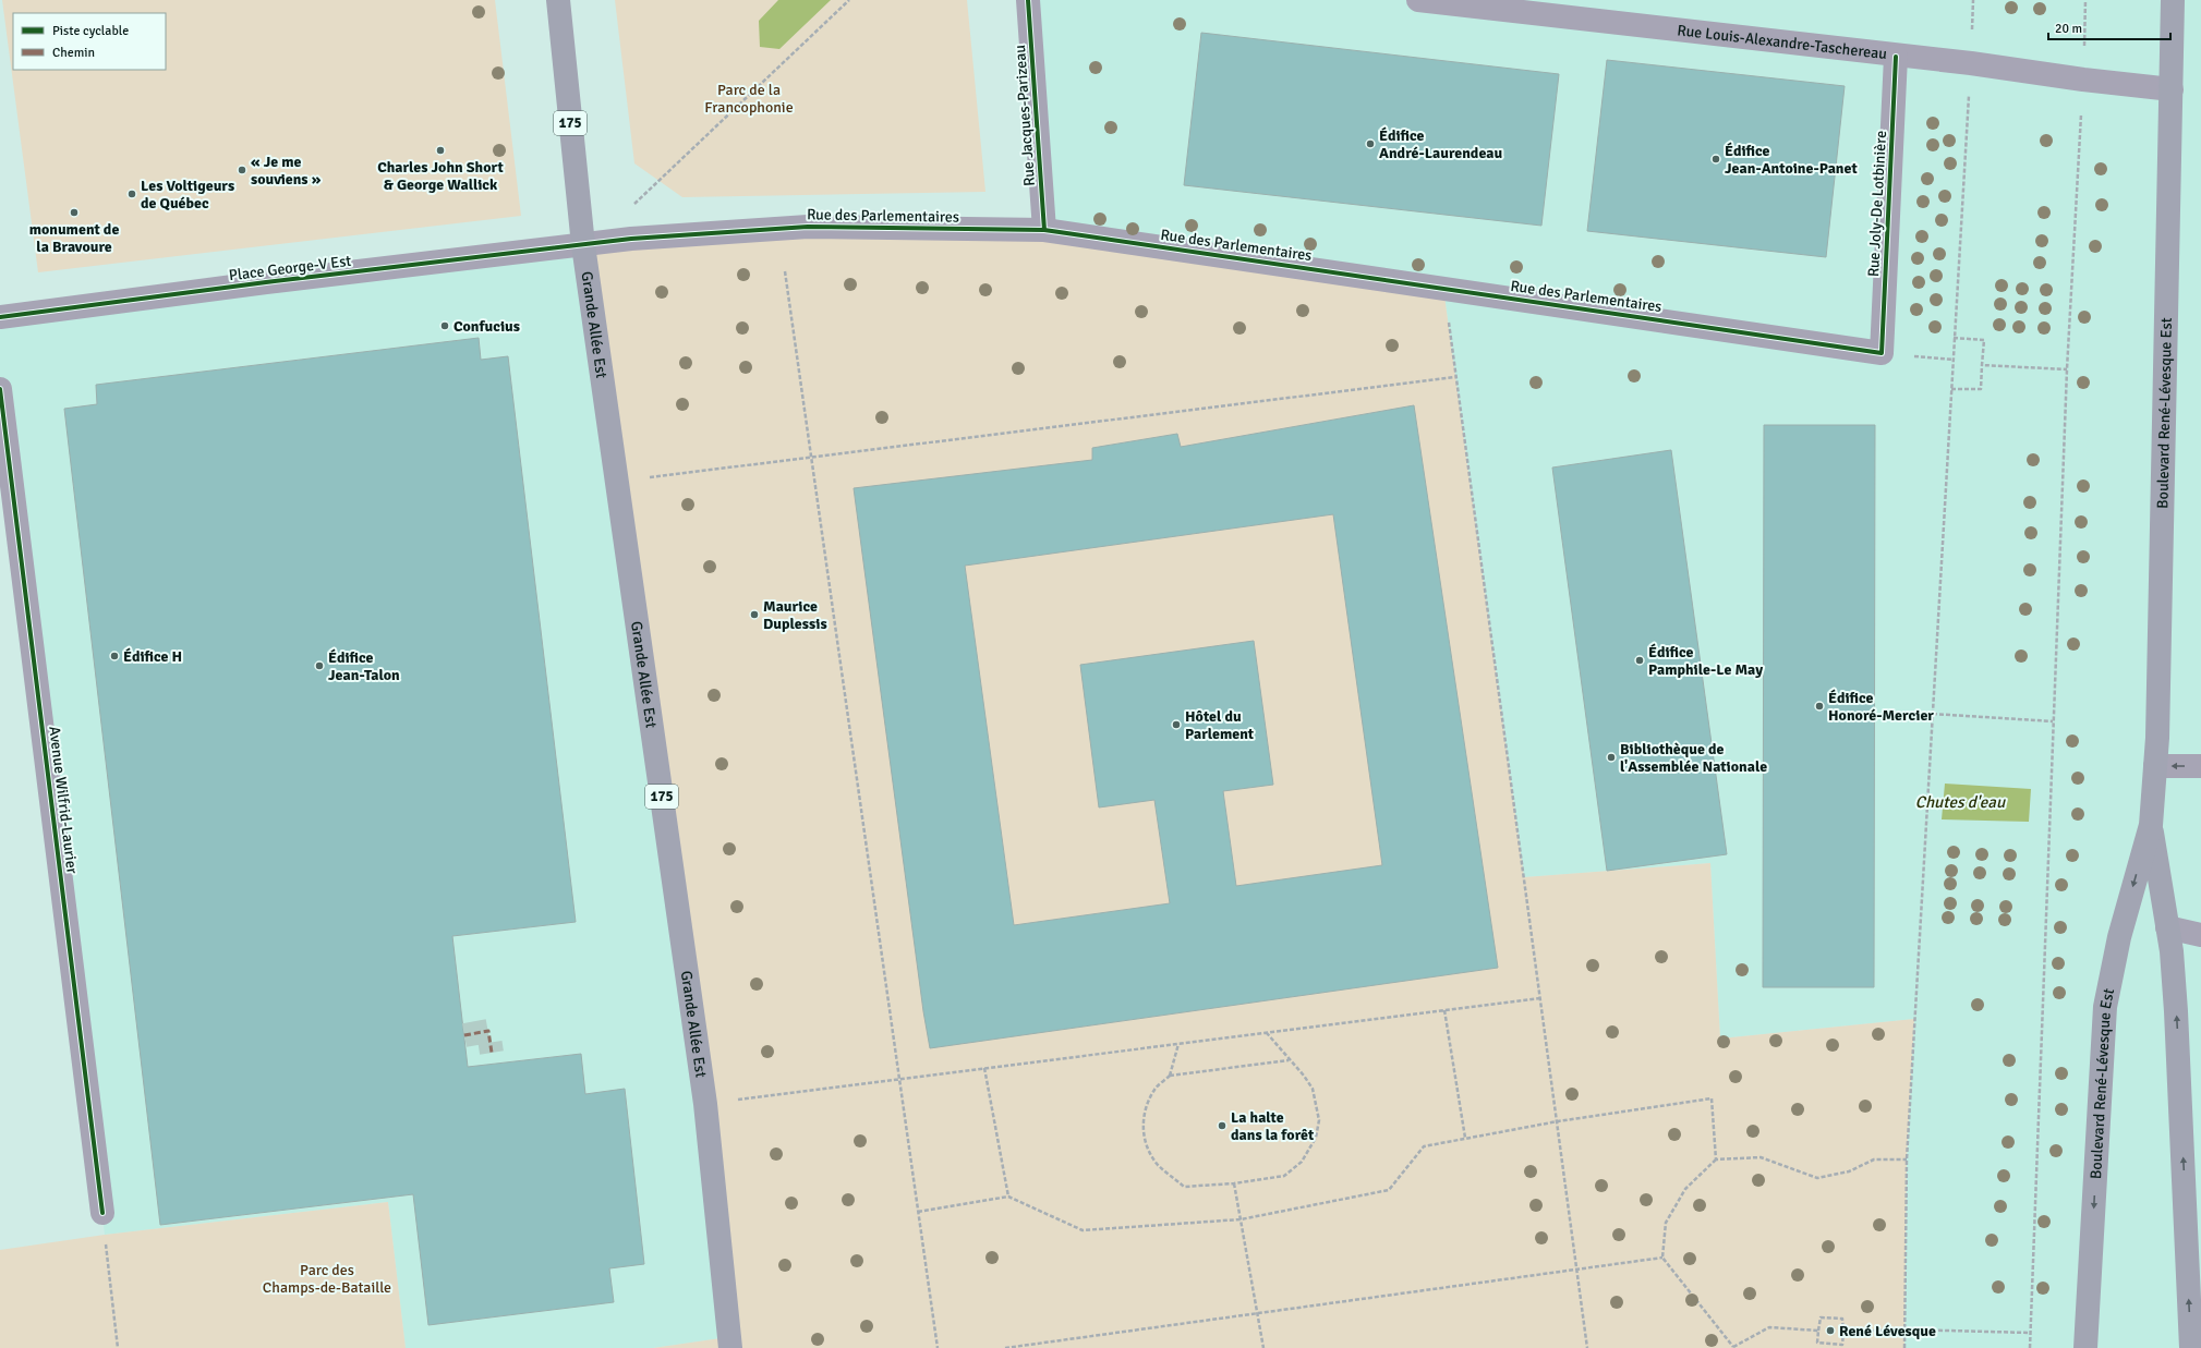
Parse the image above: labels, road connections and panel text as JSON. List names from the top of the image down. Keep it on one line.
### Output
{"streets":{"main road":["175","Grande Allée Est","Boulevard René-Lévesque Est"],"street":["Rue Louis-Alexandre-Taschereau","Rue Jacques-Parizeau","Rue Joly-De Lotbinière","Rue des Parlementaires","Place George-V Est","Avenue Wilfrid-Laurier"]},"crossings":[["Rue Louis-Alexandre-Taschereau","Rue Joly-De Lotbinière"],["Rue Louis-Alexandre-Taschereau","Boulevard René-Lévesque Est"],["Rue Jacques-Parizeau","Rue des Parlementaires"],["Rue Joly-De Lotbinière","Rue des Parlementaires"],["Rue des Parlementaires","Place George-V Est"],["Rue des Parlementaires","Grande Allée Est"],["Place George-V Est","Grande Allée Est"]],"water":["Chutes d'eau"],"parks":["Parc de la Francophonie","Parc des Champs-de-Bataille"],"places":["Édifice André-Laurendeau","Charles John Short & George Wallick","Édifice Jean-Antoine-Panet","« Je me souviens »","Les Voltigeurs de Québec","monument de la Bravoure","Confucius","Maurice Duplessis","Édifice H","Édifice Pamphile-Le May","Édifice Jean-Talon","Édifice Honoré-Mercier","Hôtel du Parlement","Bibliothèque de l'Assemblée Nationale","La halte dans la forêt","René Lévesque"],"legend":["Piste cyclable","Chemin"],"scale_bar":"20 m"}
